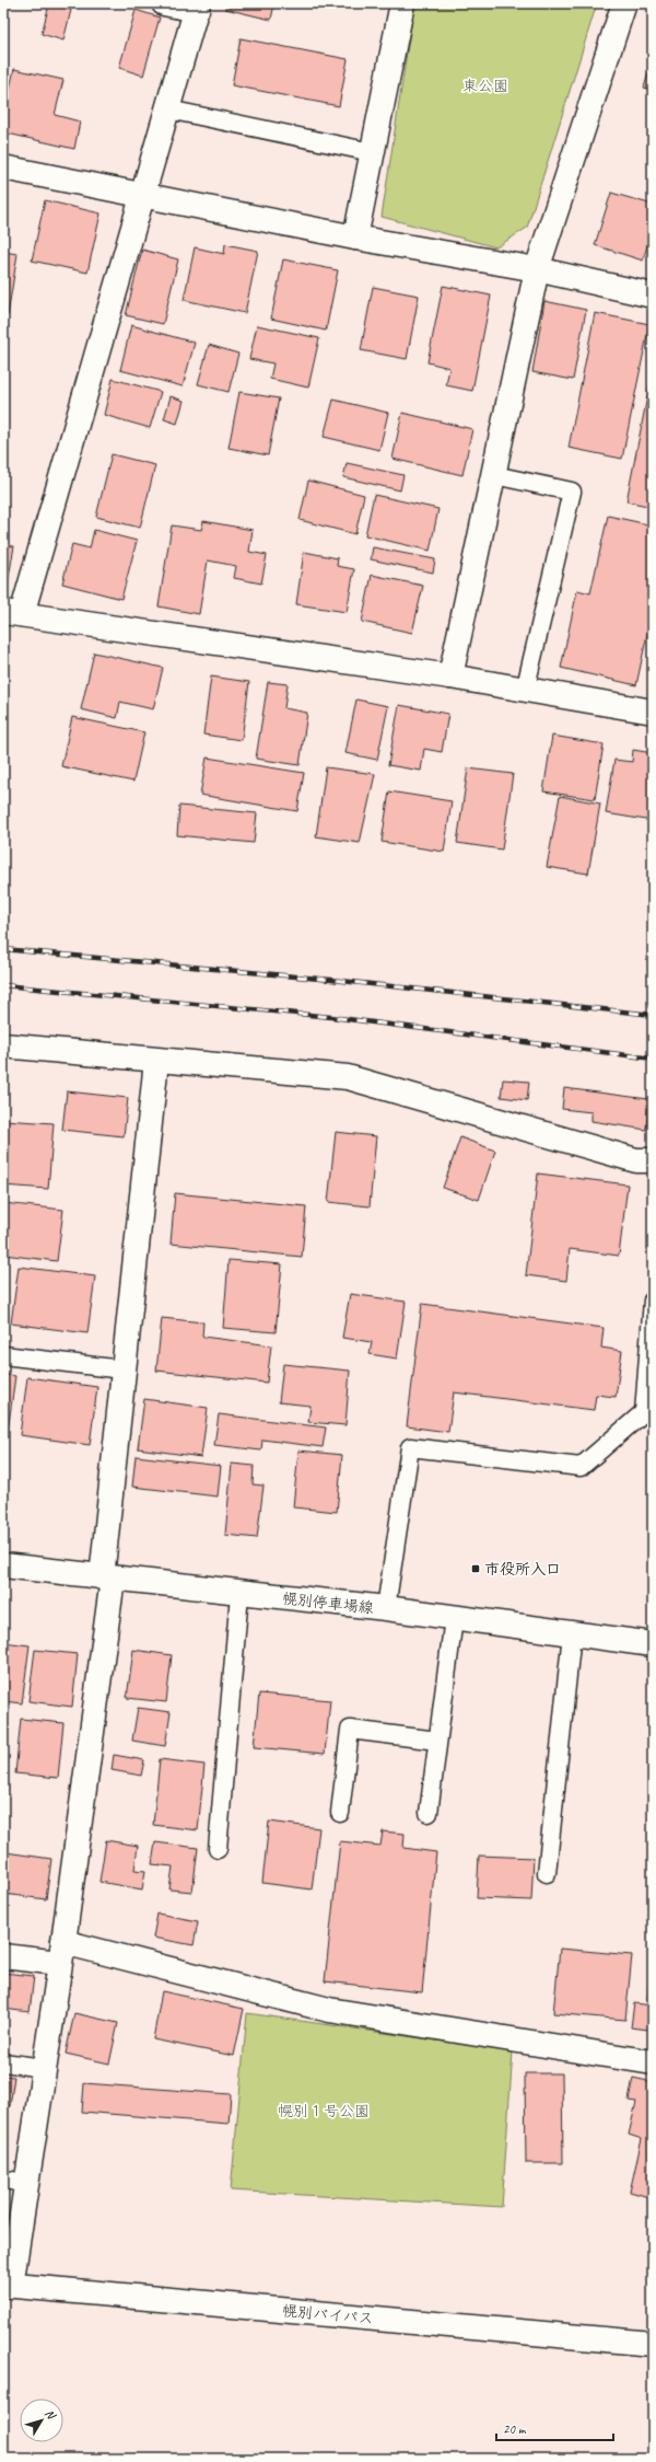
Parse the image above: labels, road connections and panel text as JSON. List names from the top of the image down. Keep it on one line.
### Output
{"streets":{"main road":["幌別停車場線","幌別バイパス"]},"parks":["東公園","幌別１号公園"],"places":{"transit":["市役所入口"]},"scale_bar":"20 m","north":"top right"}
